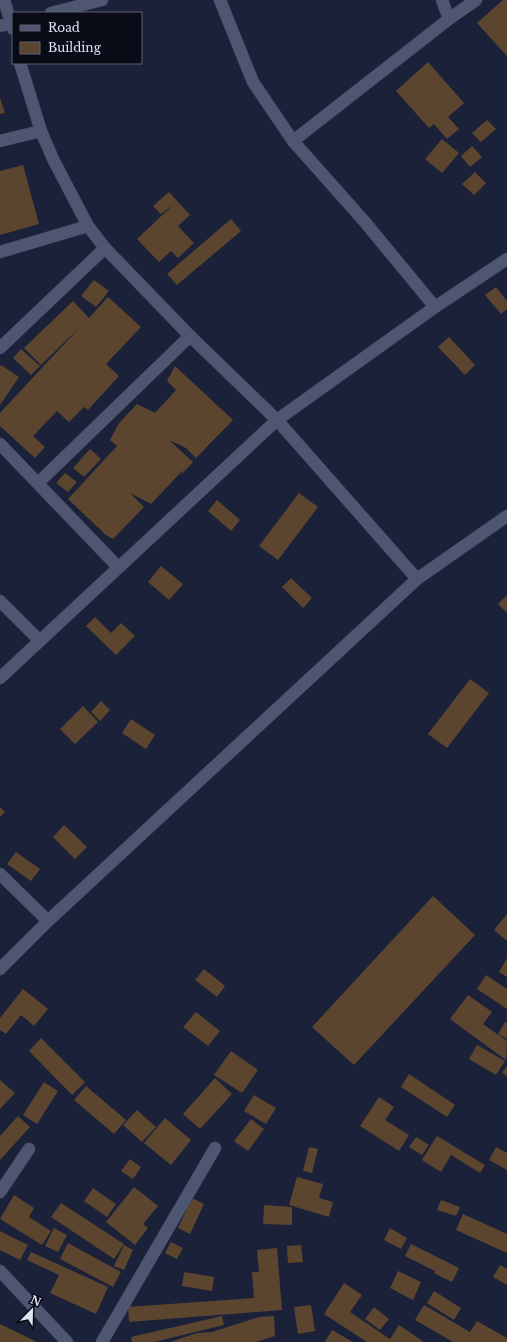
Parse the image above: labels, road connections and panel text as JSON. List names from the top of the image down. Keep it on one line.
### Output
{"legend":["Road","Building"],"north":"top right"}
